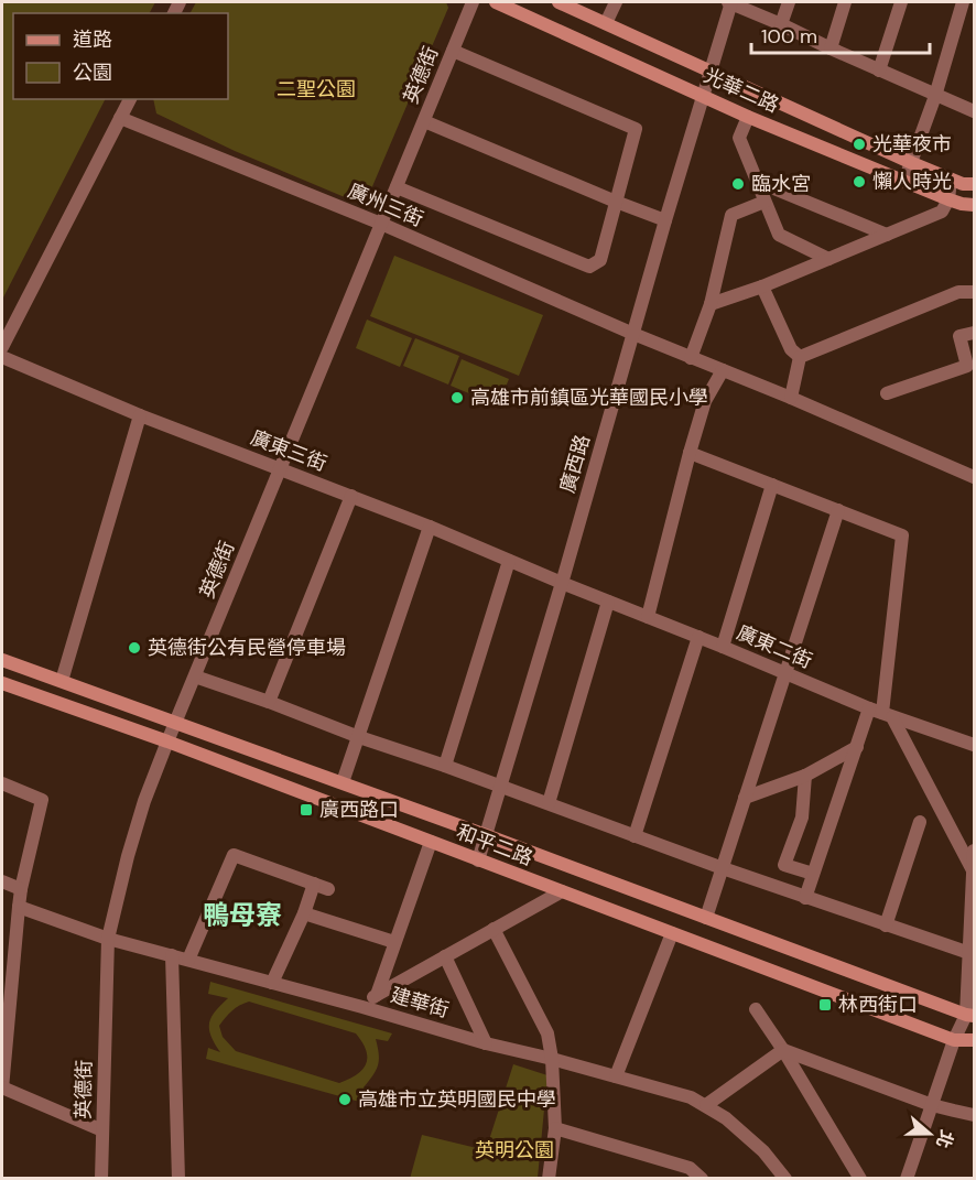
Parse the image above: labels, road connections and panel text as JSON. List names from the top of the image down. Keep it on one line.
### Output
{"streets":{"street":["英德街","光華二路","廣州三街","廣東三街","廣西路","廣東二街","和平二路","建華街"]},"crossings":[["英德街","廣州三街"],["英德街","廣東三街"],["英德街","和平二路"],["英德街","建華街"],["光華二路","廣西路"],["廣州三街","廣西路"],["廣東三街","廣西路"],["廣東三街","廣東二街"],["廣西路","廣東二街"],["廣西路","和平二路"]],"districts":["鴨母寮"],"parks":["二聖公園","英明公園"],"places":{"other":["光華夜市","懶人時光","臨水宮","高雄市前鎮區光華國民小學","英德街公有民營停車場","高雄市立英明國民中學"],"transit":["廣西路口","林西街口"]},"legend":["道路","公園"],"scale_bar":"100 m","north":"right"}
